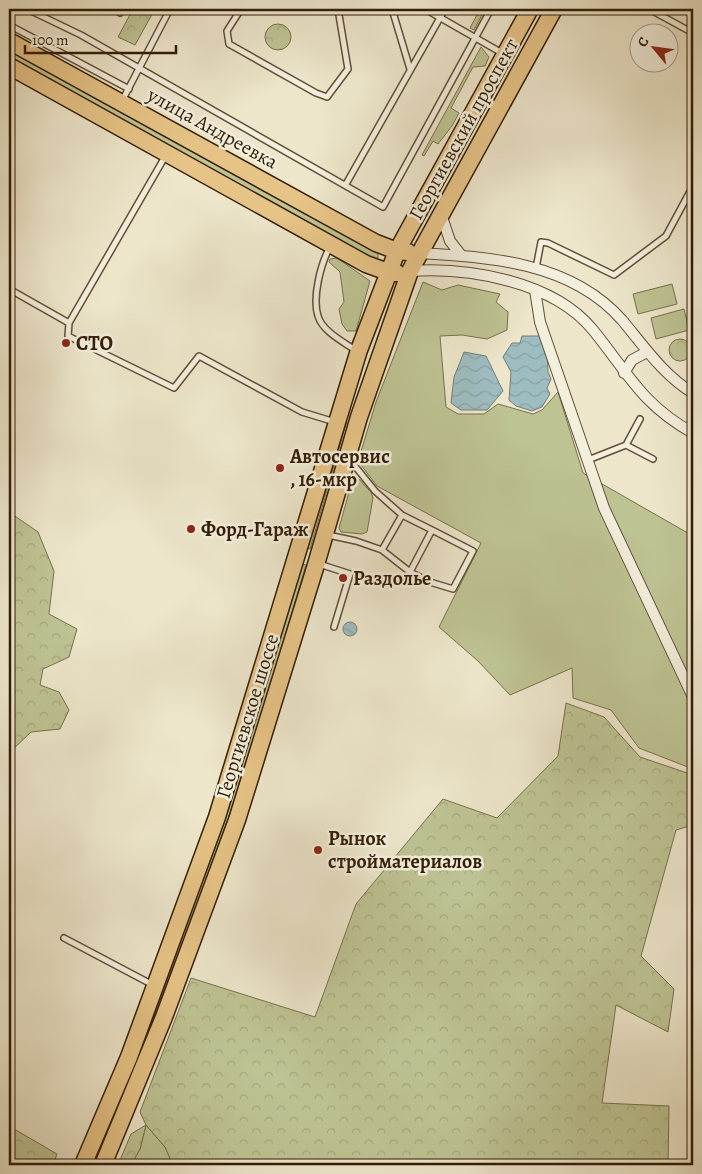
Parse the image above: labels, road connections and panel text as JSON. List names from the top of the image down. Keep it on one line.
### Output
{"streets":{"main road":["улица Андреевка","Георгиевский проспект","Георгиевское шоссе"]},"crossings":[["улица Андреевка","Георгиевский проспект"],["Георгиевский проспект","Георгиевское шоссе"]],"places":["СТО","Автосервис , 16-мкр","Форд-Гараж","Раздолье","Рынок стройматериалов"],"scale_bar":"100 m","north":"top left"}
